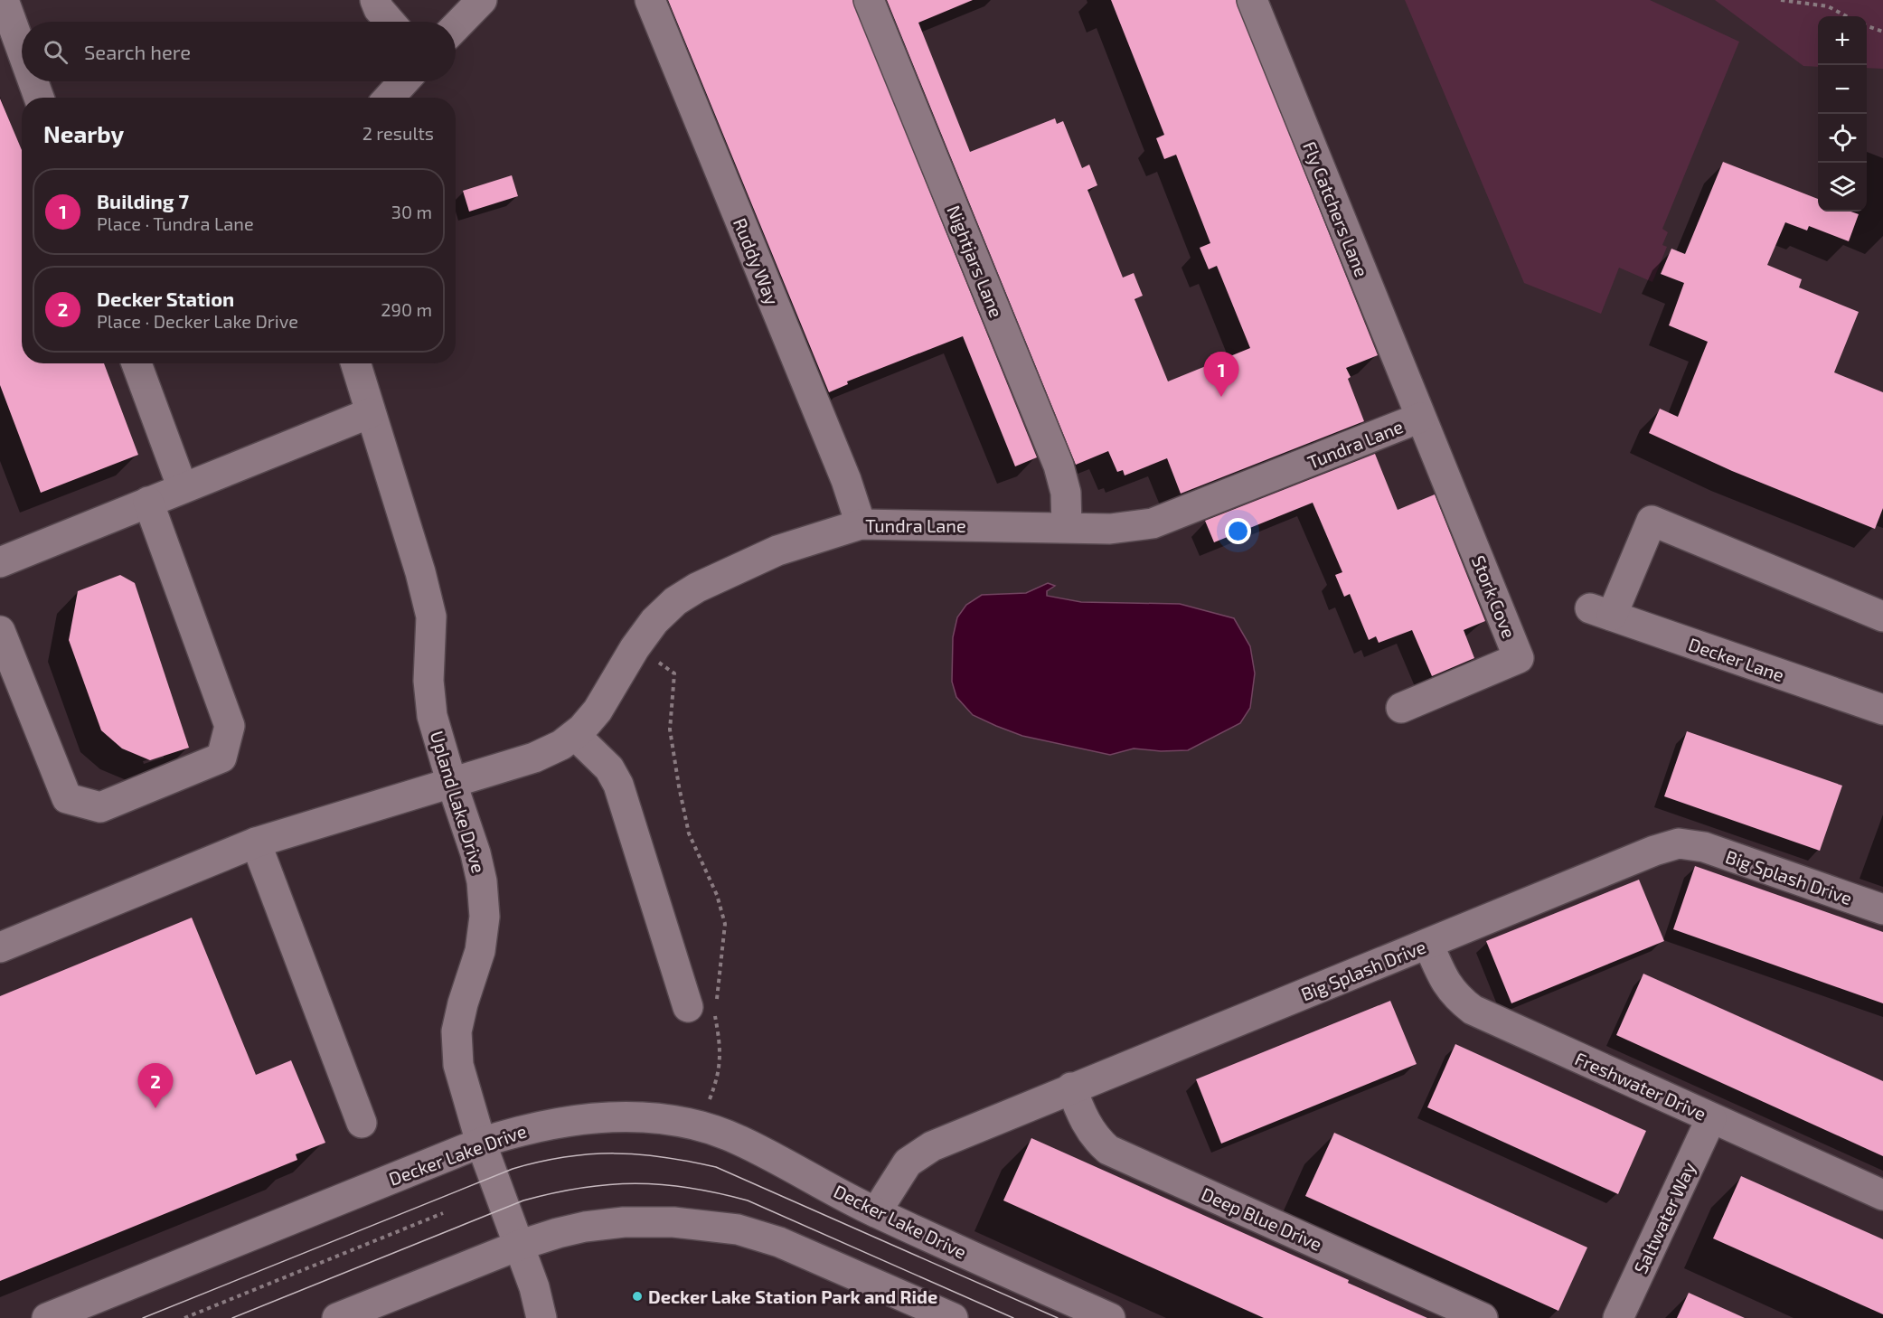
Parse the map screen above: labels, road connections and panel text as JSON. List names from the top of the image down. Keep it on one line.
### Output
{"streets":{"street":["Fly Catchers Lane","Ruddy Way","Nightjars Lane","Tundra Lane","Stork Cove","Decker Lane","Upland Lake Drive","Big Splash Drive","Freshwater Drive","Decker Lake Drive","Saltwater Way","Deep Blue Drive"]},"crossings":[["Fly Catchers Lane","Tundra Lane"],["Fly Catchers Lane","Stork Cove"],["Ruddy Way","Tundra Lane"],["Nightjars Lane","Tundra Lane"],["Tundra Lane","Stork Cove"],["Tundra Lane","Upland Lake Drive"],["Upland Lake Drive","Decker Lake Drive"],["Big Splash Drive","Freshwater Drive"],["Big Splash Drive","Decker Lake Drive"],["Big Splash Drive","Deep Blue Drive"],["Freshwater Drive","Saltwater Way"]],"places":["Decker Lake Station Park and Ride"],"page":{"map_buttons":["+","−"],"search":"Search here","heading":["Nearby","2 results"],"list":[{"mark":"1","name":"Building 7","note":"Place · Tundra Lane","value":"30 m"},{"mark":"2","name":"Decker Station","note":"Place · Decker Lake Drive","value":"290 m"}],"pins":["1","2"]}}
